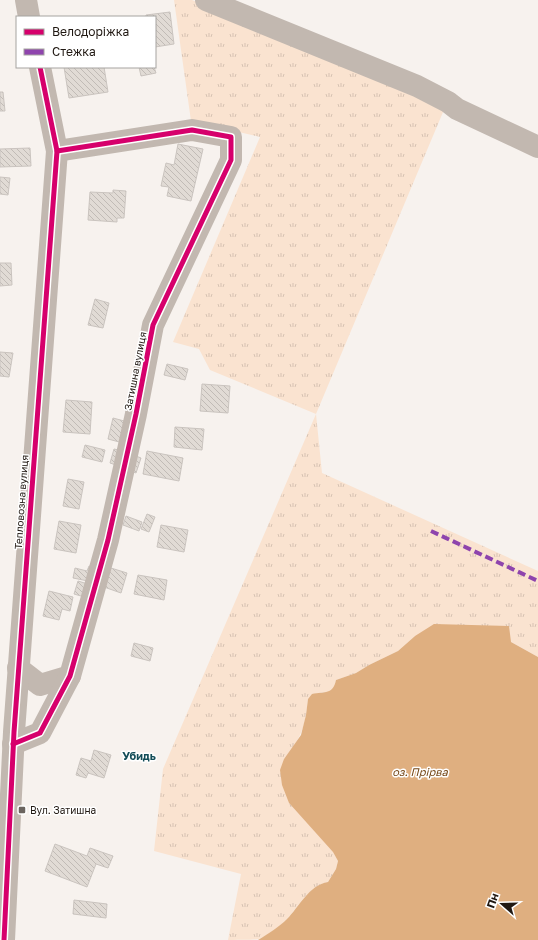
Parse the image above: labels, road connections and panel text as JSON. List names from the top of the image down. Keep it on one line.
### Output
{"streets":{"street":["Затишна вулиця","Тепловозна вулиця"]},"crossings":[["Затишна вулиця","Тепловозна вулиця"]],"districts":["Убидь"],"water":["оз. Прірва"],"places":{"transit":["Вул. Затишна"]},"legend":["Велодоріжка","Стежка"],"north":"left"}
